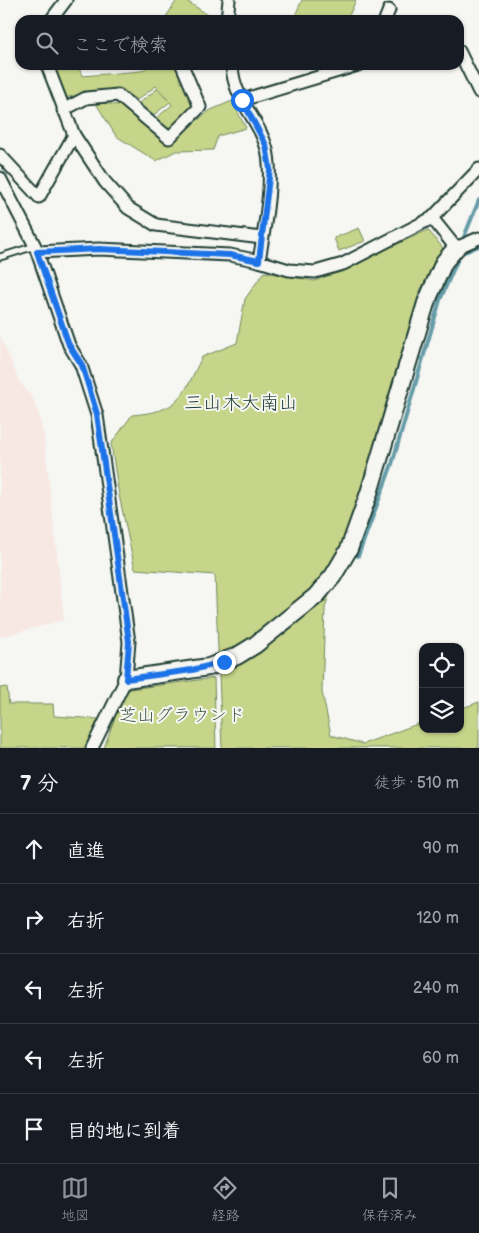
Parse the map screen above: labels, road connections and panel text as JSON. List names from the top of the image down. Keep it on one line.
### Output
{"districts":["三山木大南山"],"parks":["芝山グラウンド"],"page":{"search":"ここで検索","heading":["7 分","徒歩 · 510 m"],"list":[["直進","90 m"],["右折","120 m"],["左折","240 m"],["左折","60 m"],"目的地に到着"],"nav":["地図","経路","保存済み"]}}
